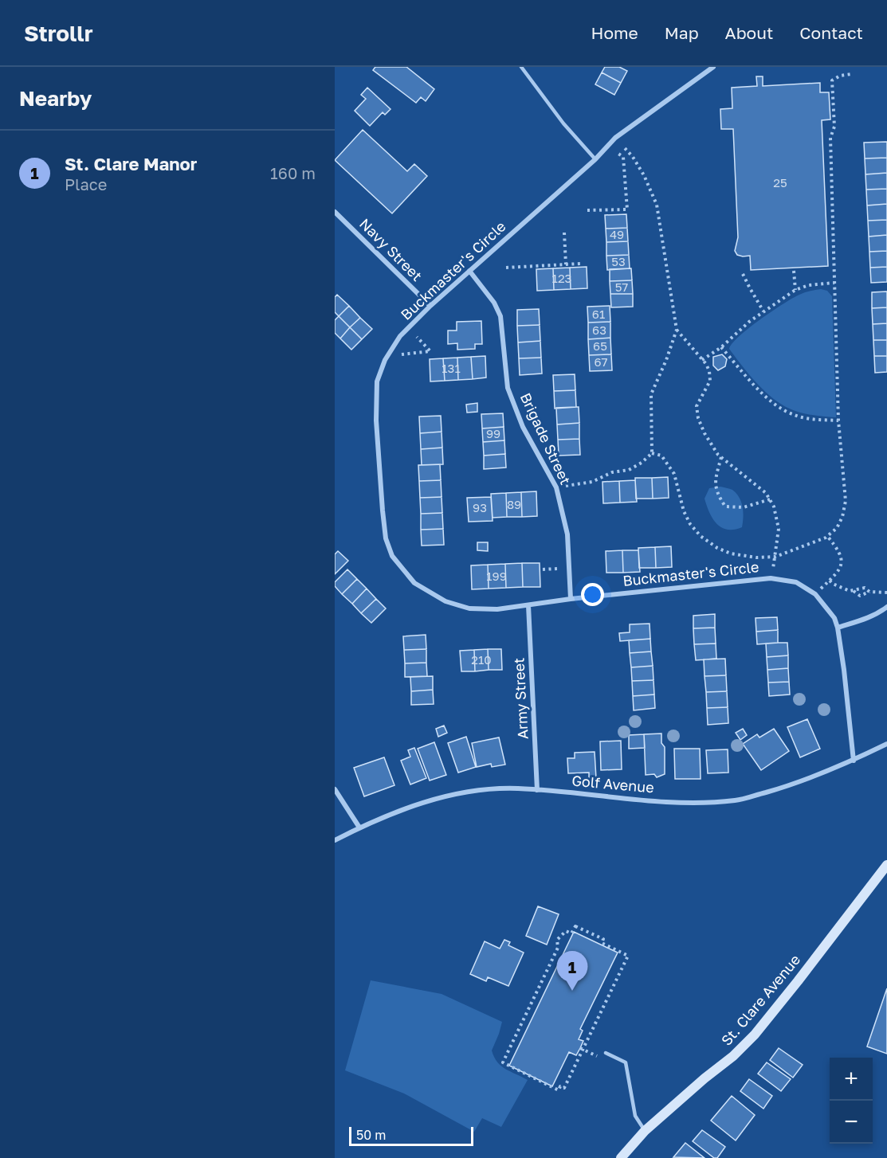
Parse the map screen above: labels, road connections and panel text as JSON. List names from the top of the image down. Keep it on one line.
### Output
{"streets":{"street":["Navy Street","Buckmaster's Circle","Brigade Street","Army Street","Golf Avenue","St. Clare Avenue"]},"crossings":[["Navy Street","Buckmaster's Circle"],["Buckmaster's Circle","Brigade Street"],["Buckmaster's Circle","Army Street"],["Buckmaster's Circle","Golf Avenue"],["Army Street","Golf Avenue"]],"house_numbers":["25","49","53","123","57","61","63","65","67","131","99","89","93","199","210"],"scale_bar":"50 m","page":{"header":"Strollr","nav":["Home","Map","About","Contact"],"heading":"Nearby","list":[{"mark":"1","name":"St. Clare Manor","note":"Place","value":"160 m"}],"pins":"1","map_buttons":["+","−"],"scale":"50 m"}}
